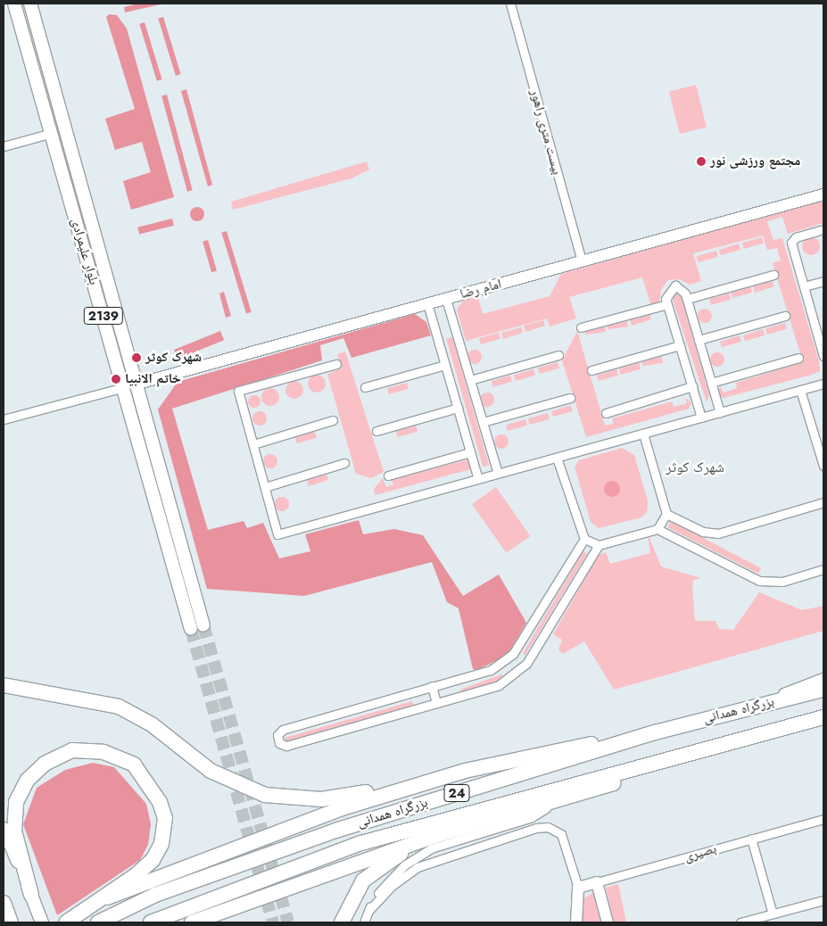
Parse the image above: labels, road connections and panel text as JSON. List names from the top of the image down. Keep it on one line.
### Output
{"streets":{"highway":["بزرگراه همدانی","24"],"main road":["بلوار علیمرادی","امام رضا","2139","بصیری"],"street":["بیست متری راهور"]},"crossings":[["بیست متری راهور","امام رضا"],["بلوار علیمرادی","امام رضا"]],"districts":["شهرک کوثر"],"places":["مجتمع ورزشی نور","شهرک کوثر","خاتم الانبیا"]}
